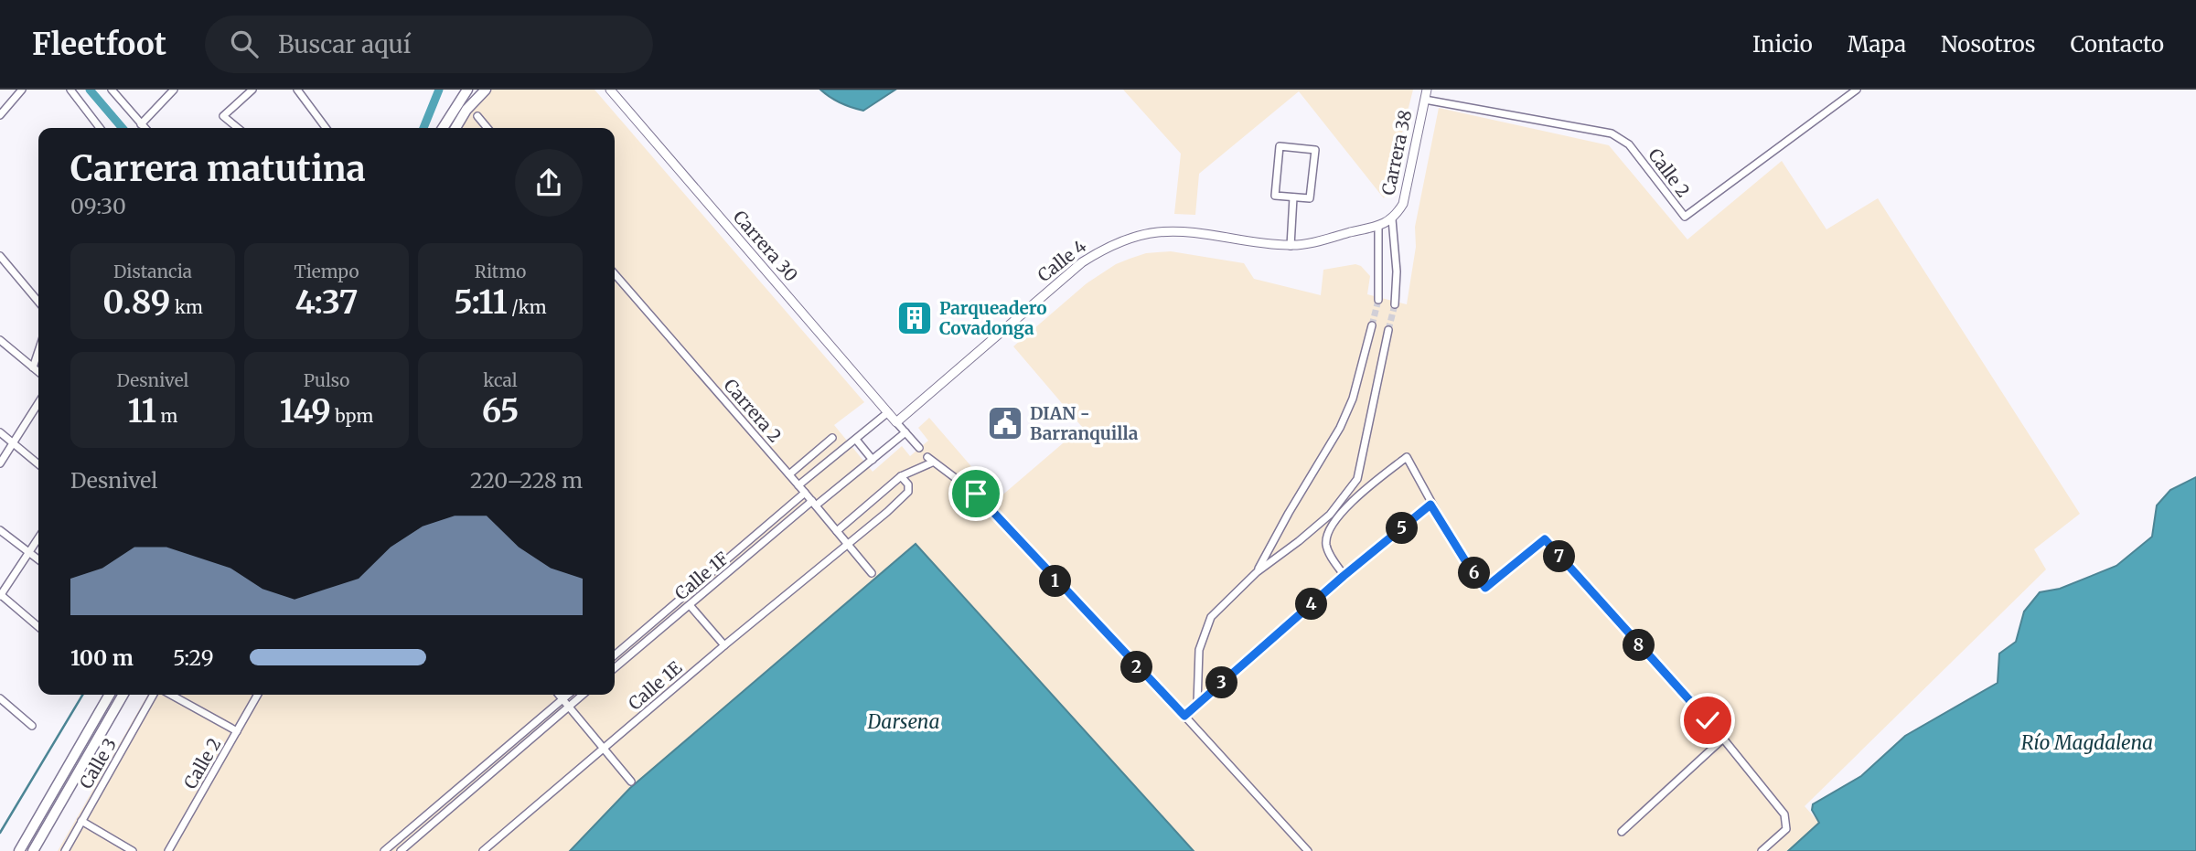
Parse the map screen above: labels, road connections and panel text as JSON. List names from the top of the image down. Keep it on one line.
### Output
{"streets":{"street":["Carrera 38","Calle 2","Carrera 30","Calle 4","Carrera 2","Calle 1F","Calle 1E","Calle 3"]},"crossings":[["Carrera 38","Calle 2"],["Carrera 38","Calle 4"],["Carrera 30","Calle 4"],["Carrera 2","Calle 1F"],["Carrera 2","Calle 1E"]],"water":["Darsena","Río Magdalena"],"places":{"building":["Parqueadero Covadonga"],"public building":["DIAN - Barranquilla"]},"page":{"header":"Fleetfoot","search":"Buscar aquí","nav":["Inicio","Mapa","Nosotros","Contacto"],"heading":["Carrera matutina","09:30"],"stats":[["Distancia","0.89 km"],["Tiempo","4:37"],["Ritmo","5:11 /km"],["Desnivel","11 m"],["Pulso","149 bpm"],["kcal","65"]],"chart":["Desnivel","220–228 m"],"pins":["5","7","6","1","4","8","2","3"],"list":[{"name":"100 m","note":"5:29"}]}}
